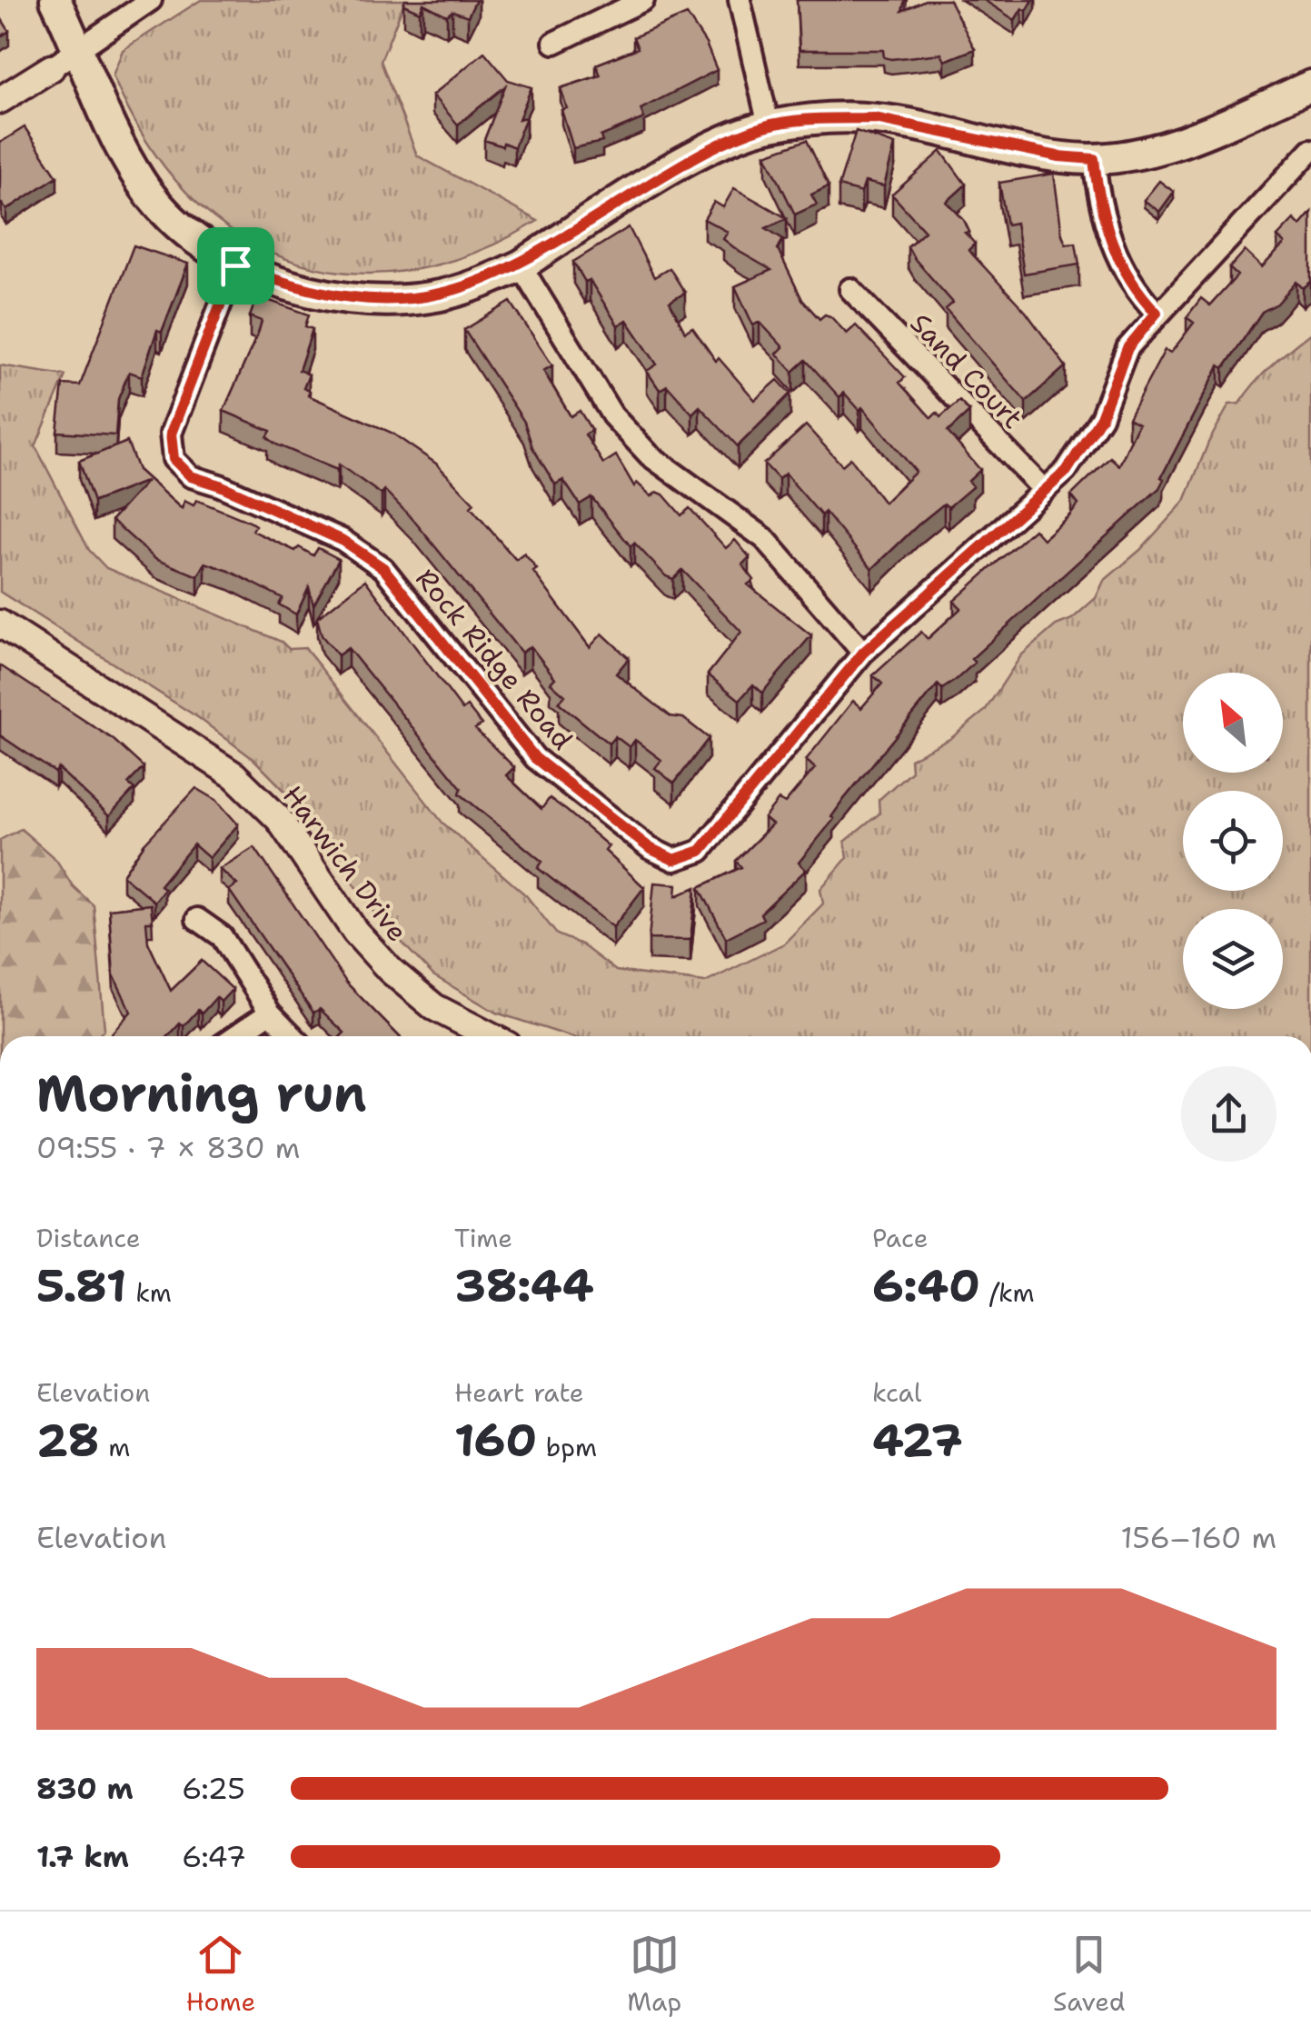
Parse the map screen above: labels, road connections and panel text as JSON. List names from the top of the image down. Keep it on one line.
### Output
{"streets":{"street":["Sand Court","Rock Ridge Road","Harwich Drive"]},"crossings":[["Sand Court","Rock Ridge Road"]],"north":"top left","page":{"heading":["Morning run","09:55 · 7 × 830 m"],"stats":[["Distance","5.81 km"],["Time","38:44"],["Pace","6:40 /km"],["Elevation","28 m"],["Heart rate","160 bpm"],["kcal","427"]],"chart":["Elevation","156–160 m"],"list":[{"name":"830 m","note":"6:25"},{"name":"1.7 km","note":"6:47"}],"tabs":["Home","Map","Saved"]}}
